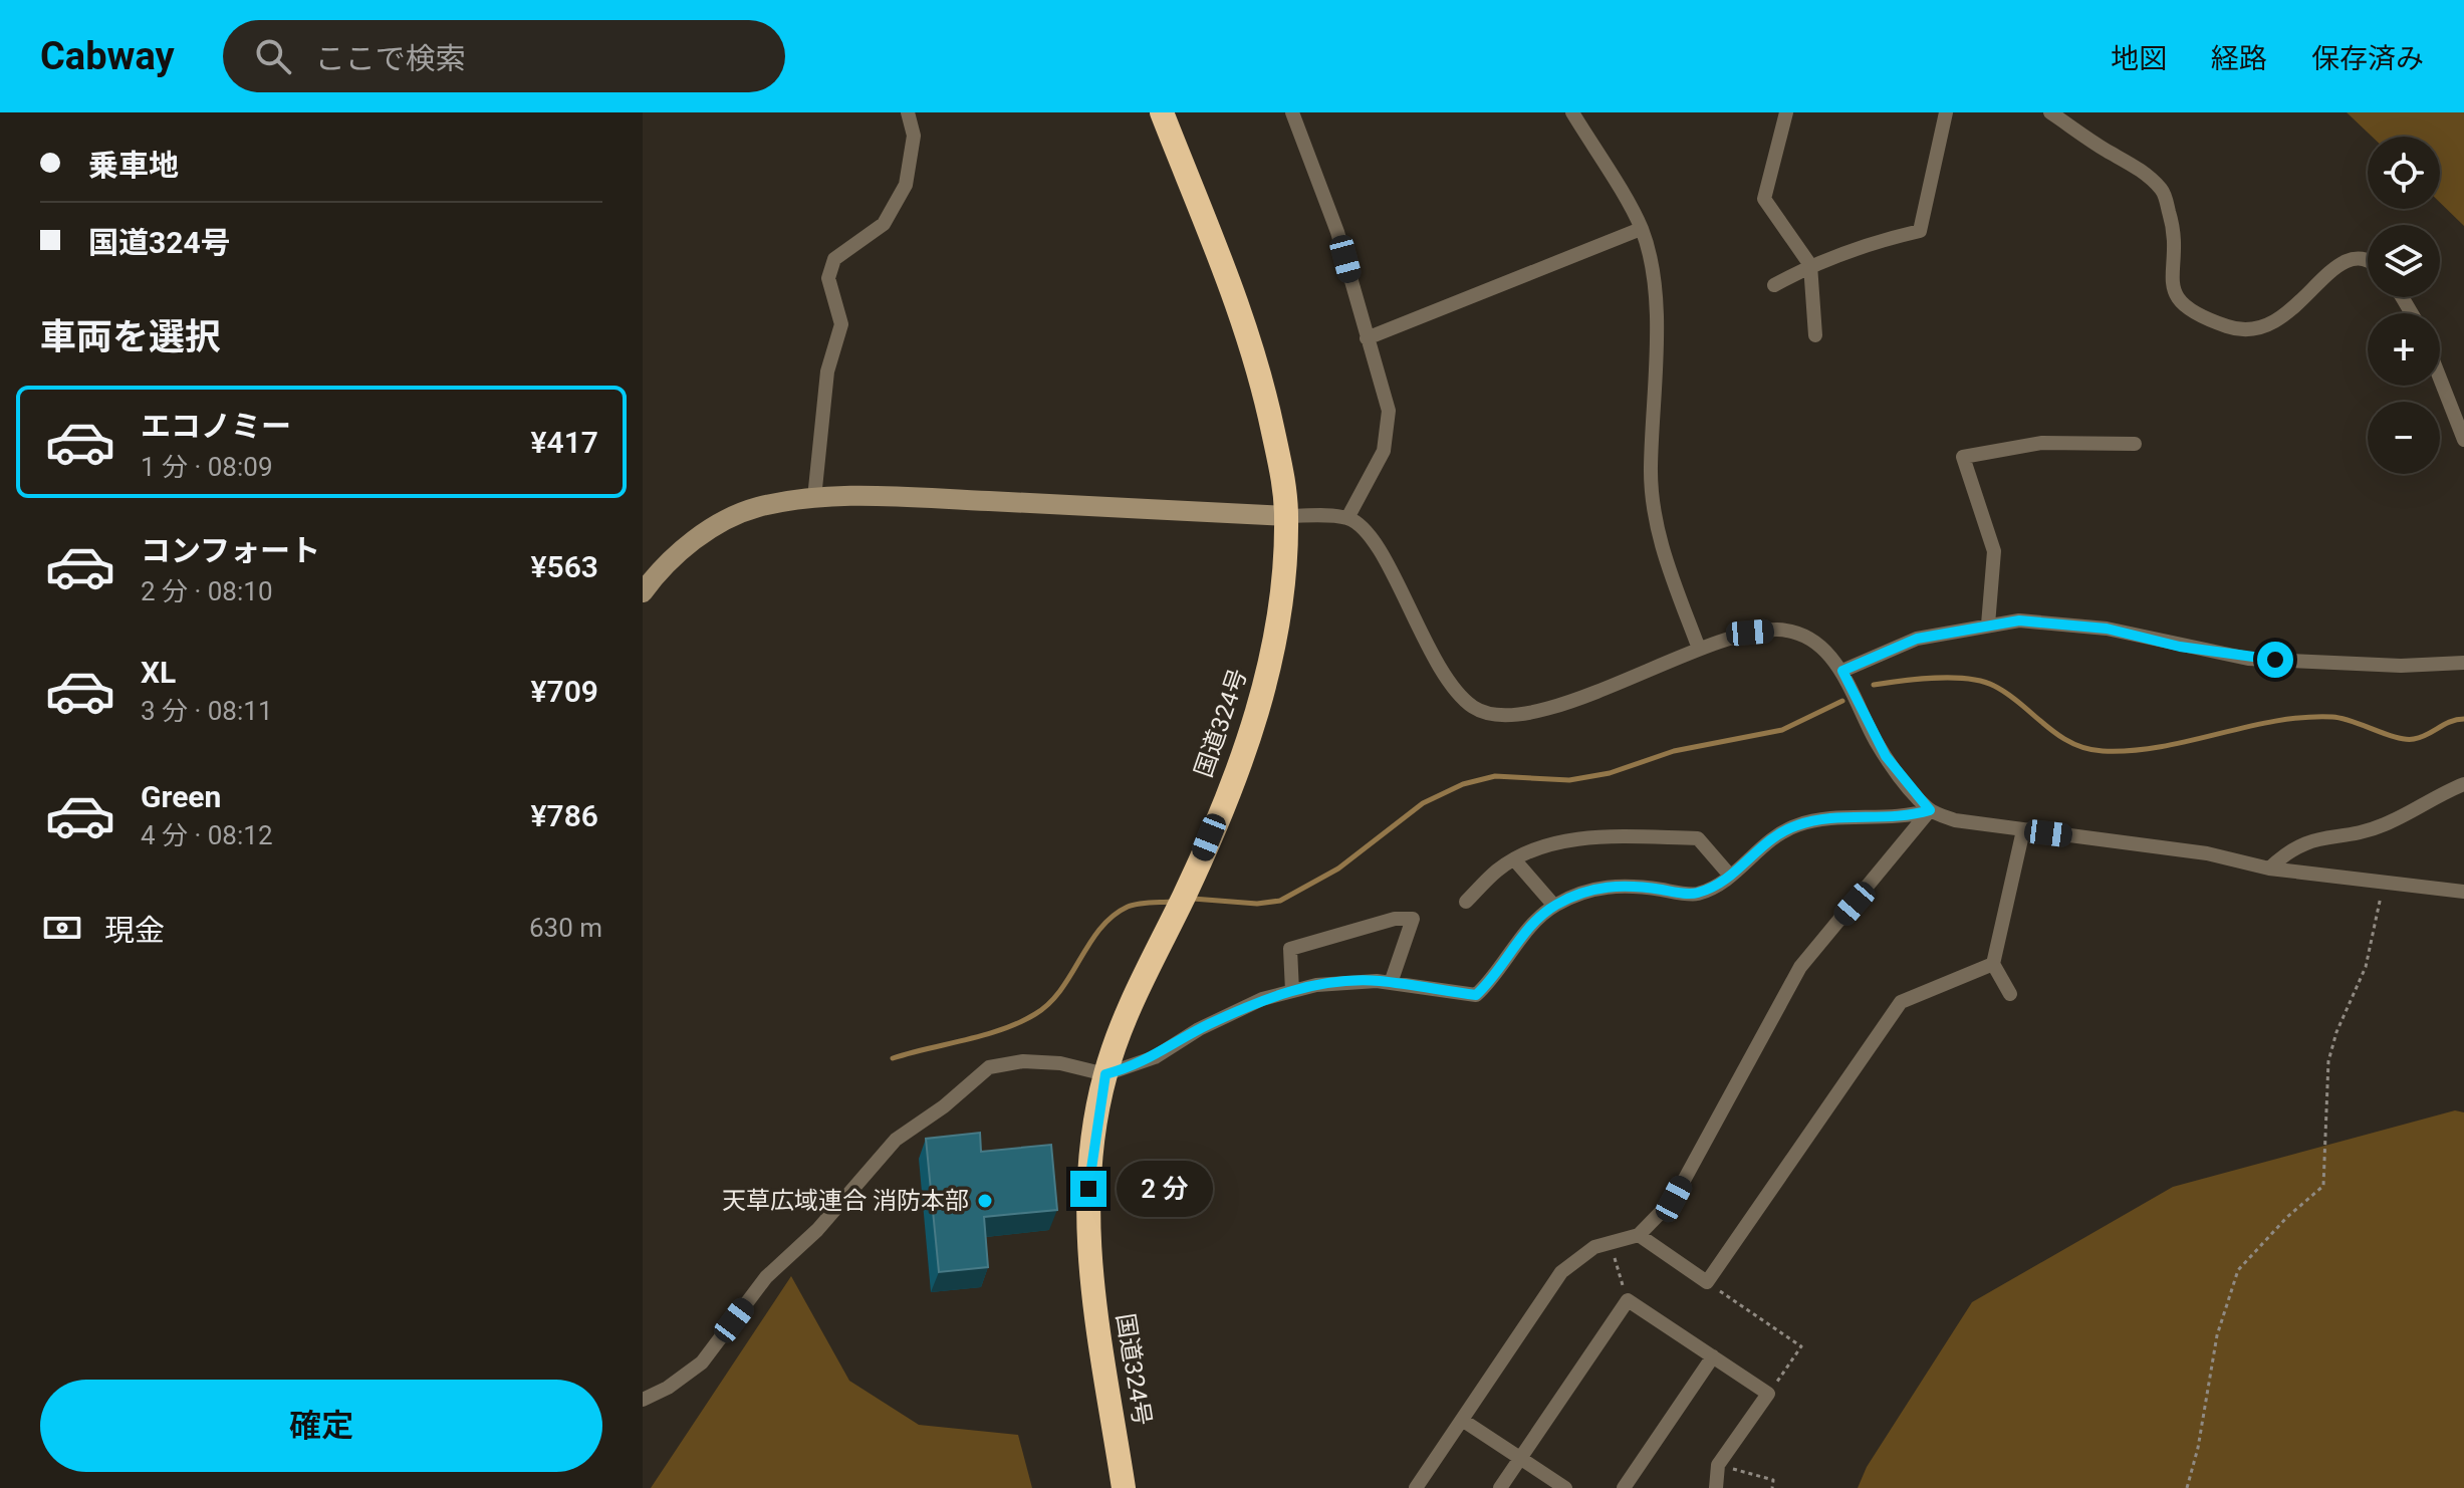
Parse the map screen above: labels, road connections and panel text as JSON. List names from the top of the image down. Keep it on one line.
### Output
{"streets":{"highway":["国道324号"]},"places":["天草広域連合 消防本部"],"page":{"header":"Cabway","search":"ここで検索","nav":["地図","経路","保存済み"],"banner":["乗車地","国道324号"],"map_buttons":["+","−"],"heading":"車両を選択","list":[{"name":"エコノミー","note":"1 分 · 08:09","value":"¥417"},{"name":"コンフォート","note":"2 分 · 08:10","value":"¥563"},{"name":"XL","note":"3 分 · 08:11","value":"¥709"},{"name":"Green","note":"4 分 · 08:12","value":"¥786"}],"pay":["現金","630 m"],"bubble":"2 分","buttons":"確定"}}
